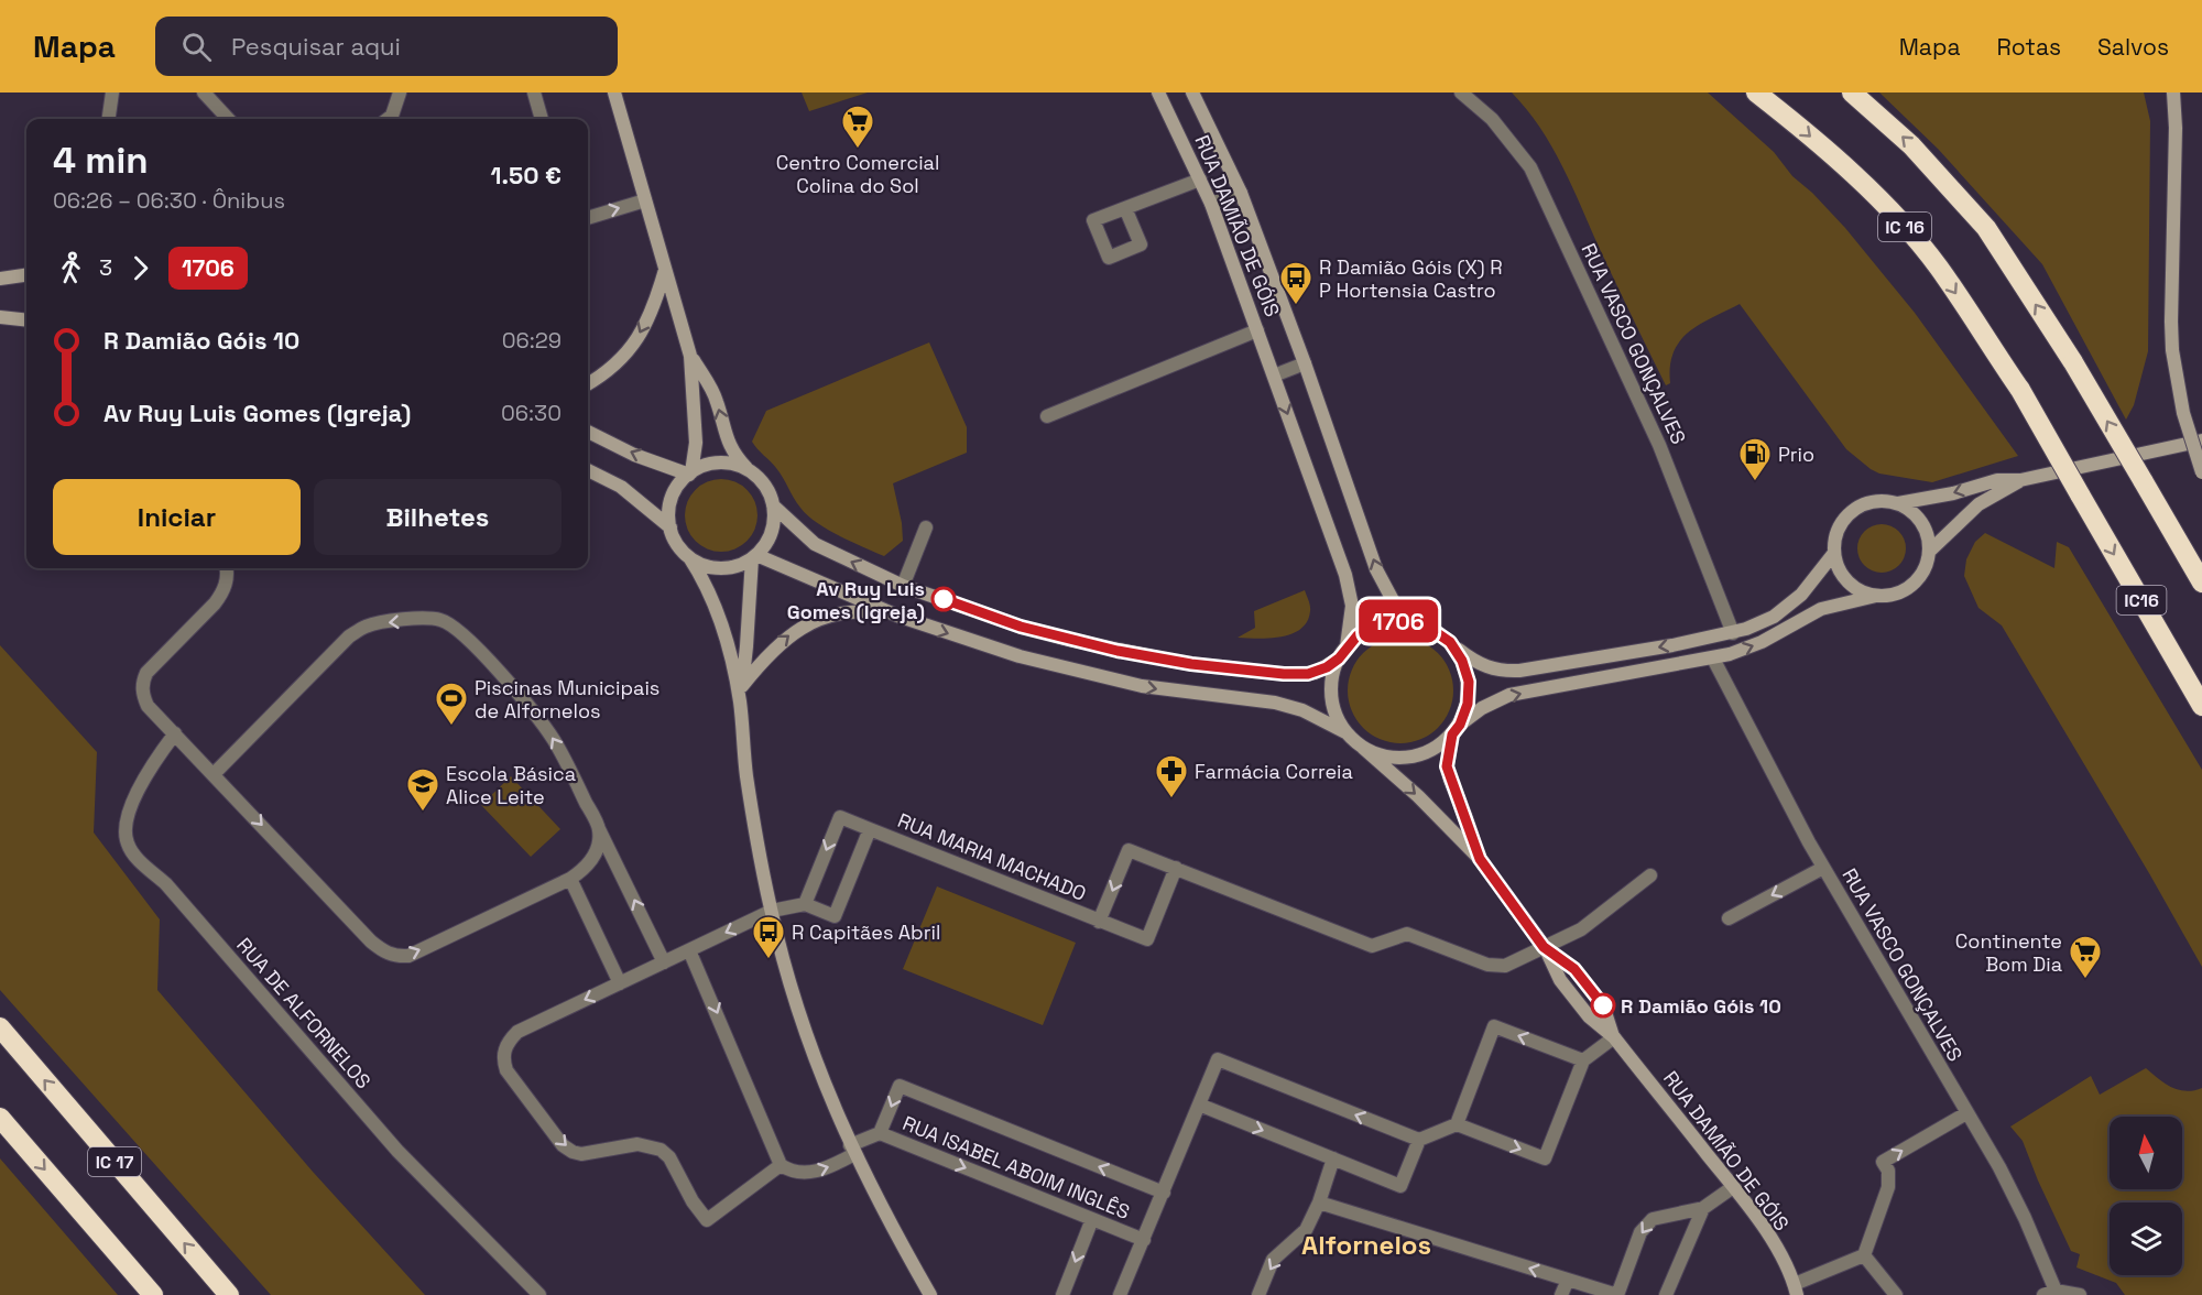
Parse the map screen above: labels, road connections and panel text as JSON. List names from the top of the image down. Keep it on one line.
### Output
{"streets":{"highway":["IC 16","IC16","IC 17"],"street":["RUA DAMIÃO DE GÓIS","RUA VASCO GONÇALVES","RUA MARIA MACHADO","RUA DE ALFORNELOS","RUA ISABEL ABOIM INGLÊS"]},"crossings":[["RUA DAMIÃO DE GÓIS","RUA MARIA MACHADO"],["IC 16","IC16"]],"districts":["Alfornelos"],"places":{"supermarket":["Centro Comercial Colina do Sol","Continente Bom Dia"],"bus stop":["R Damião Góis (X) R P Hortensia Castro","R Capitães Abril"],"fuel station":["Prio"],"other":["Av Ruy Luis Gomes (Igreja)","R Damião Góis 10"],"sports":["Piscinas Municipais de Alfornelos"],"pharmacy":["Farmácia Correia"],"school or university":["Escola Básica Alice Leite"]},"lines":["bus line 1706"],"north":"top","page":{"header":"Mapa","search":"Pesquisar aqui","nav":["Mapa","Rotas","Salvos"],"on_map":"1706","heading":["4 min","06:26 – 06:30 · Ônibus","1.50 €"],"legs":["3","1706"],"list":[{"name":"R Damião Góis 10","value":"06:29"},{"name":"Av Ruy Luis Gomes (Igreja)","value":"06:30"}],"buttons":["Iniciar","Bilhetes"]}}
